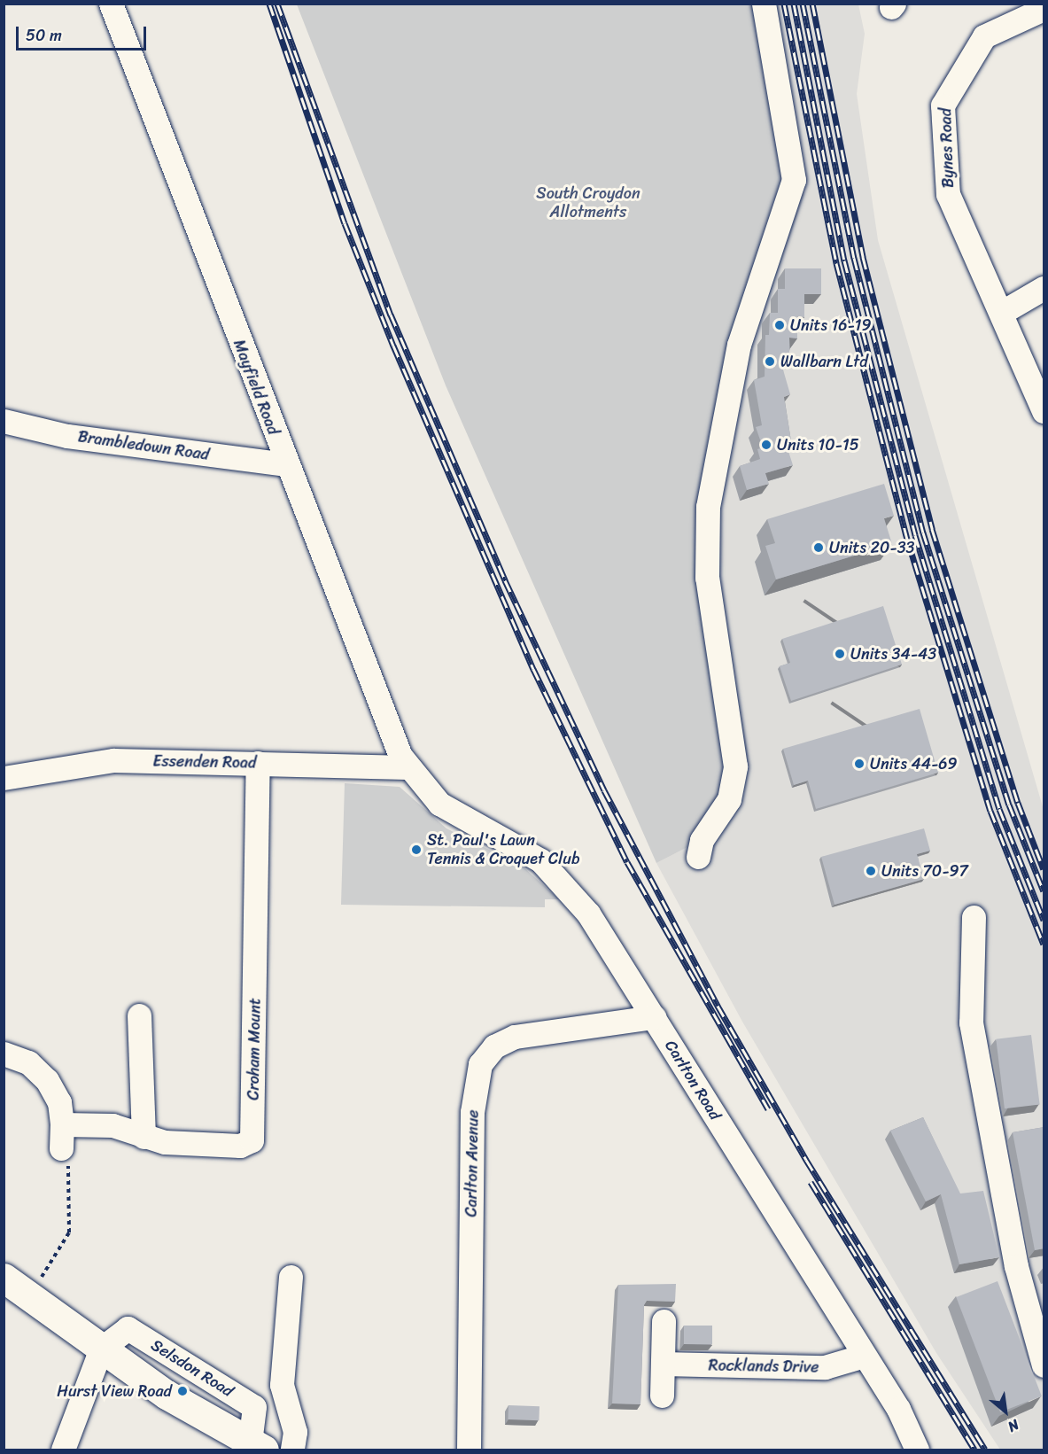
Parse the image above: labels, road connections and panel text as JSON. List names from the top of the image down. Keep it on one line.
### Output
{"streets":{"street":["Bynes Road","Mayfield Road","Brambledown Road","Essenden Road","Croham Mount","Carlton Road","Carlton Avenue","Rocklands Drive"]},"crossings":[["Mayfield Road","Brambledown Road"],["Mayfield Road","Essenden Road"],["Mayfield Road","Carlton Road"],["Essenden Road","Croham Mount"],["Essenden Road","Carlton Road"],["Carlton Road","Carlton Avenue"],["Carlton Road","Rocklands Drive"]],"parks":["South Croydon Allotments"],"places":["Units 16-19","Wallbarn Ltd","Units 10-15","Units 20-33","Units 34-43","Units 44-69","St. Paul's Lawn Tennis & Croquet Club","Units 70-97","Hurst View Road"],"scale_bar":"50 m","north":"bottom right"}
